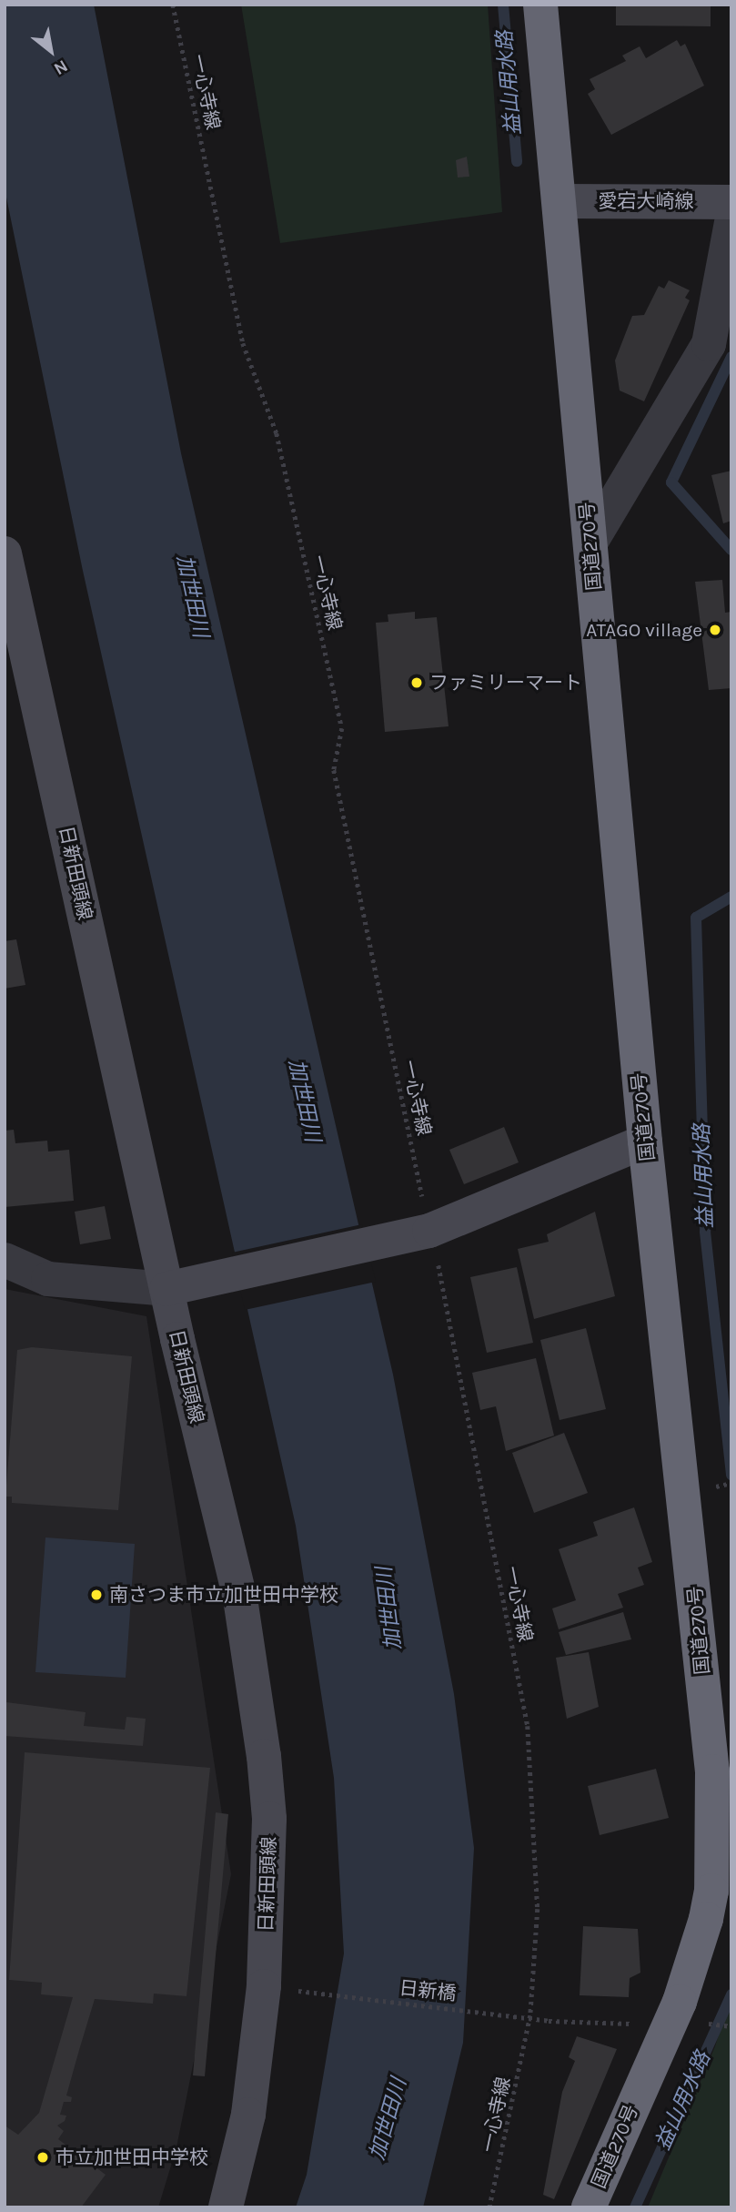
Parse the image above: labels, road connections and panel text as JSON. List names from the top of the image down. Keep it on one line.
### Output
{"streets":{"highway":["国道270号"],"street":["愛宕大崎線","日新田頭線"],"path":["一心寺線","日新橋"]},"crossings":[["一心寺線","日新橋"],["愛宕大崎線","国道270号"]],"water":["益山用水路","加世田川"],"places":["ATAGO village","ファミリーマート","南さつま市立加世田中学校","市立加世田中学校"],"north":"bottom right"}
